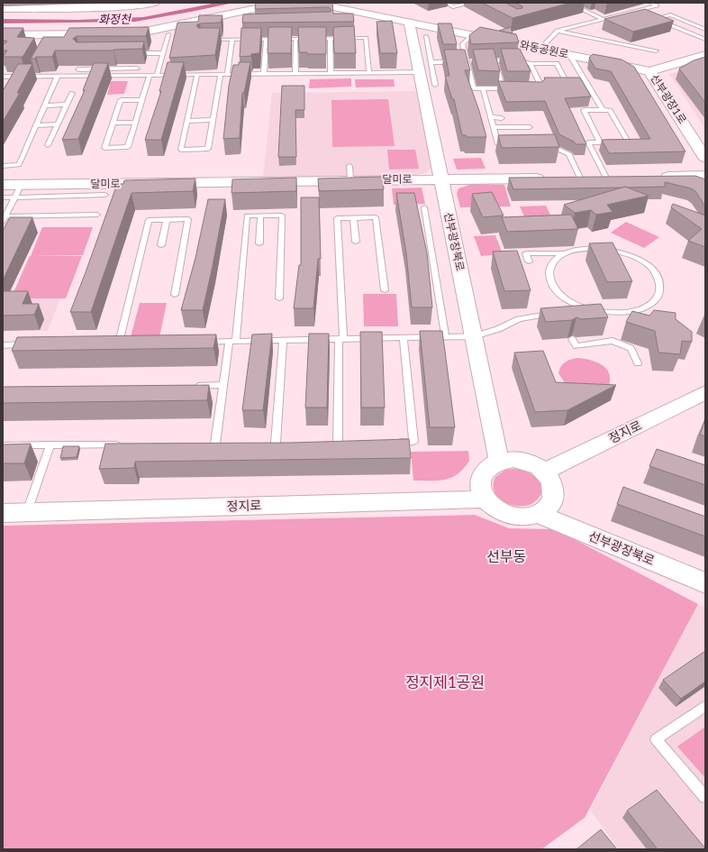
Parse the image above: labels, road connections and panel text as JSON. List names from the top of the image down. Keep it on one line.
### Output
{"streets":{"street":["와동공원로","선부광장1로","달미로","선부광장북로","정지로"]},"crossings":[["와동공원로","선부광장1로"],["와동공원로","선부광장북로"],["달미로","선부광장북로"],["선부광장북로","정지로"]],"districts":["선부동"],"water":["화정천"],"parks":["정지제1공원"]}
